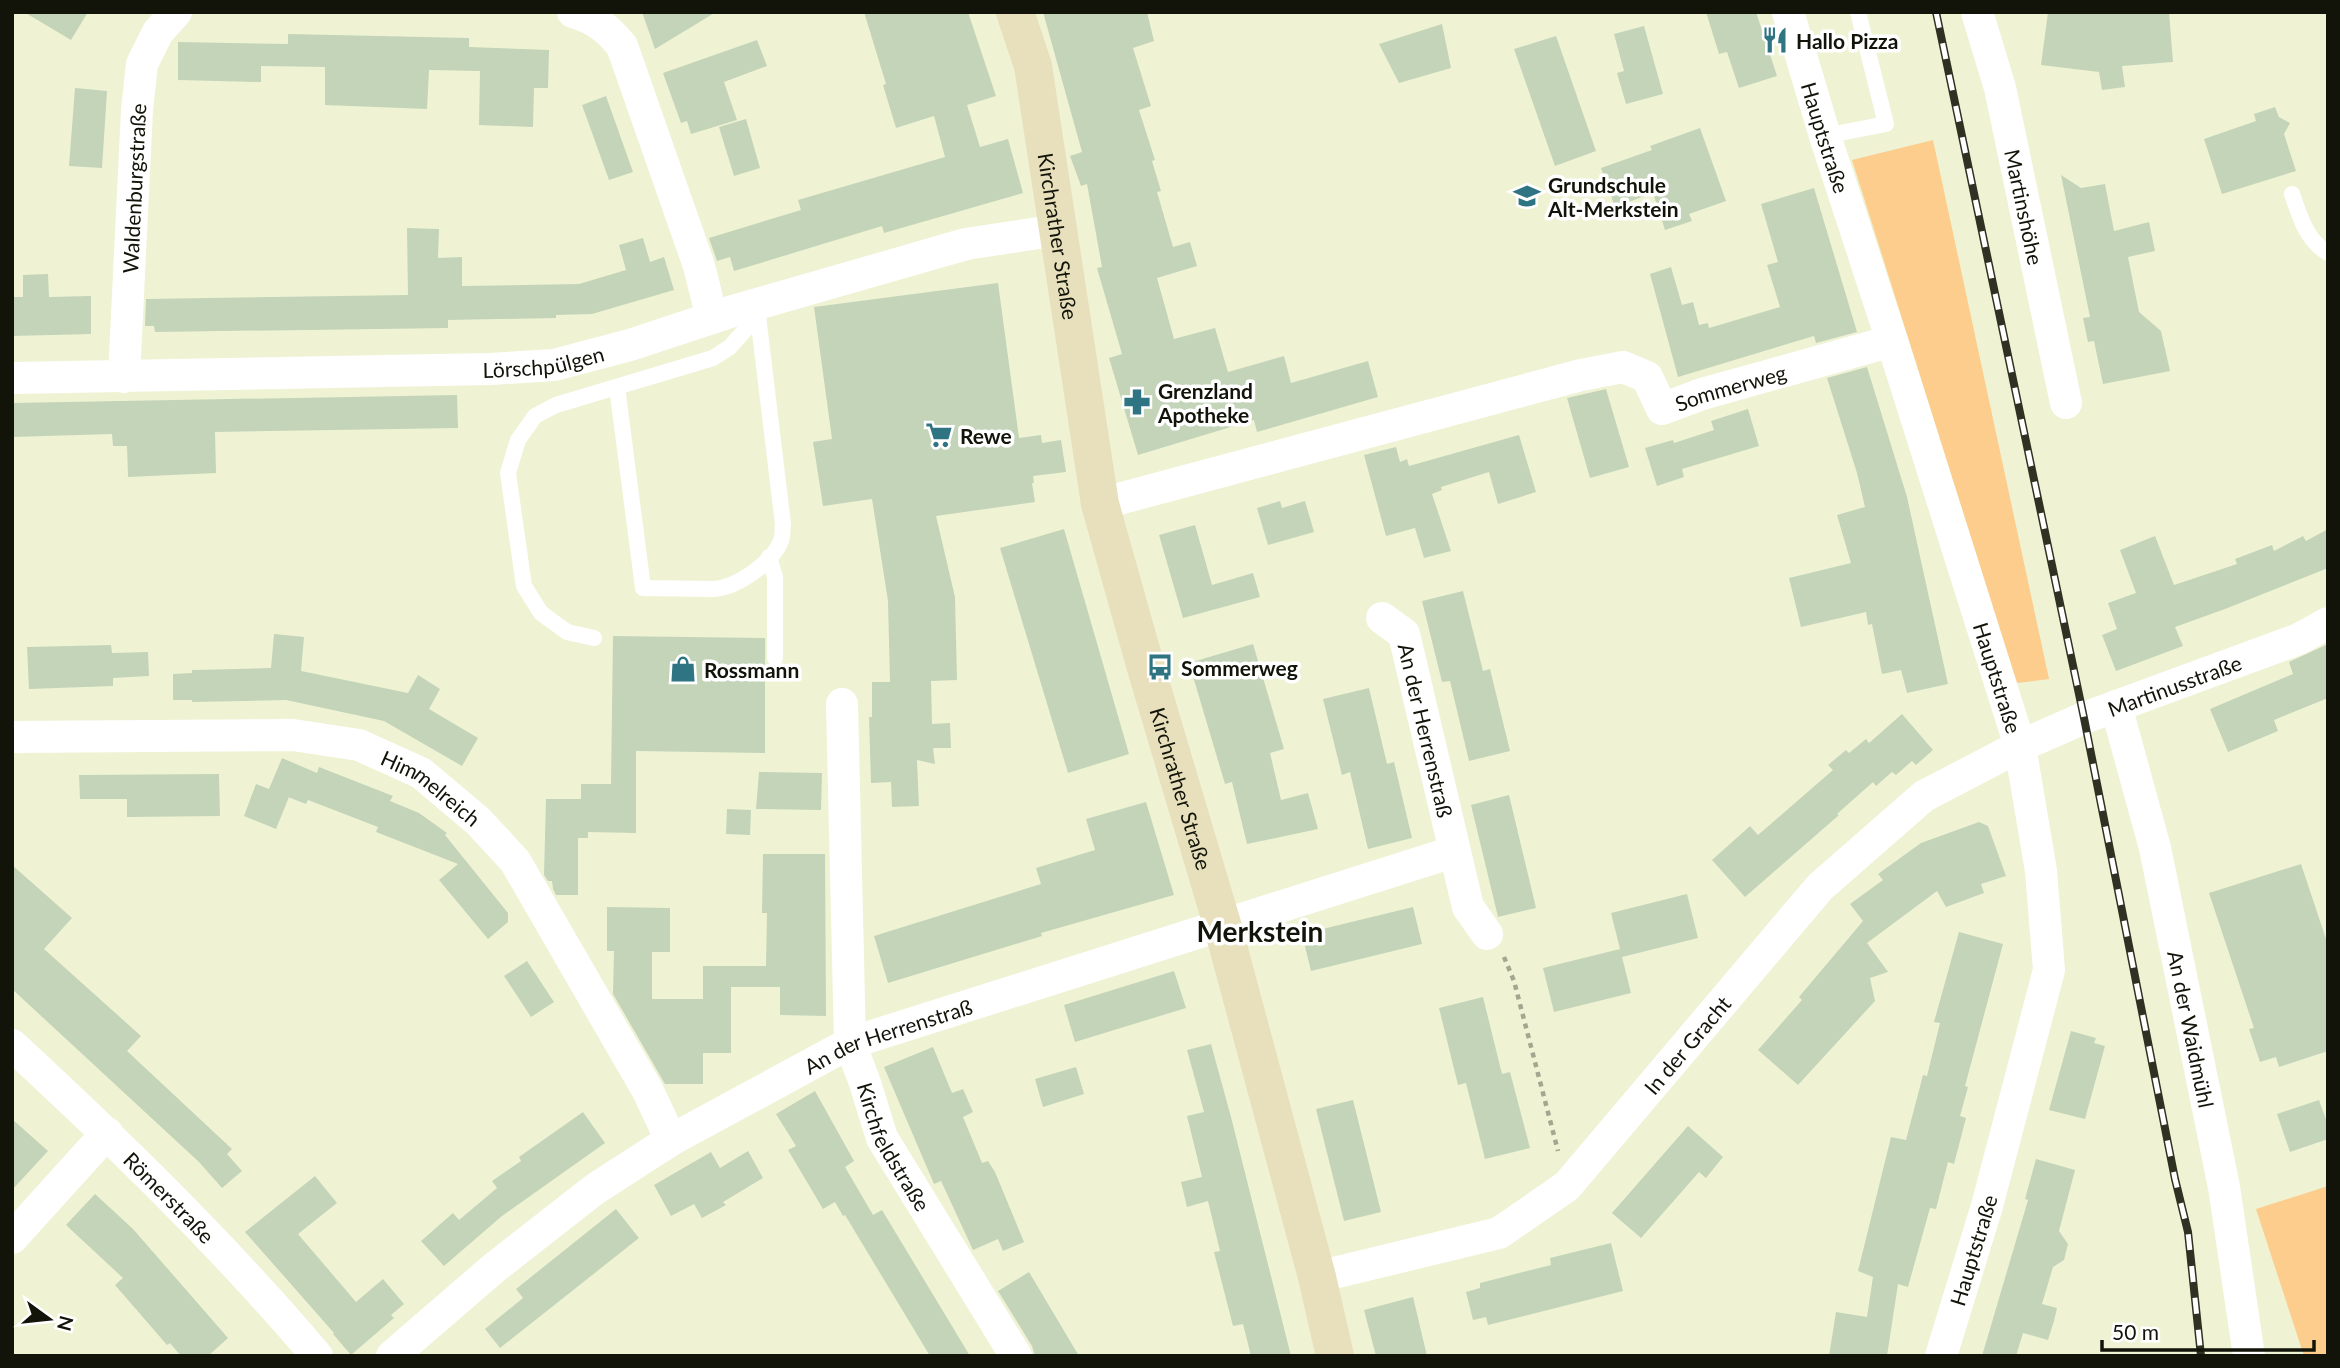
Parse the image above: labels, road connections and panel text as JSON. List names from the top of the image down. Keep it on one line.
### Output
{"streets":{"main road":["Kirchrather Straße"],"street":["Hauptstraße","Waldenburgstraße","Martinshöhe","Lörschpülgen","Sommerweg","Martinusstraße","An der Herrenstraß","Himmelreich","An der Waidmühl","In der Gracht","Kirchfeldstraße","Römerstraße"]},"crossings":[["Hauptstraße","Sommerweg"],["Hauptstraße","Martinusstraße"],["Hauptstraße","In der Gracht"],["Waldenburgstraße","Lörschpülgen"],["Kirchrather Straße","Lörschpülgen"],["Kirchrather Straße","Sommerweg"],["Kirchrather Straße","An der Herrenstraß"],["Kirchrather Straße","In der Gracht"],["Martinusstraße","An der Waidmühl"],["Martinusstraße","In der Gracht"],["An der Herrenstraß","Himmelreich"],["An der Herrenstraß","Kirchfeldstraße"]],"districts":["Merkstein"],"places":{"restaurant":["Hallo Pizza"],"school or university":["Grundschule Alt-Merkstein"],"pharmacy":["Grenzland Apotheke"],"supermarket":["Rewe"],"bus stop":["Sommerweg"],"shop":["Rossmann"]},"scale_bar":"50 m","north":"right"}
